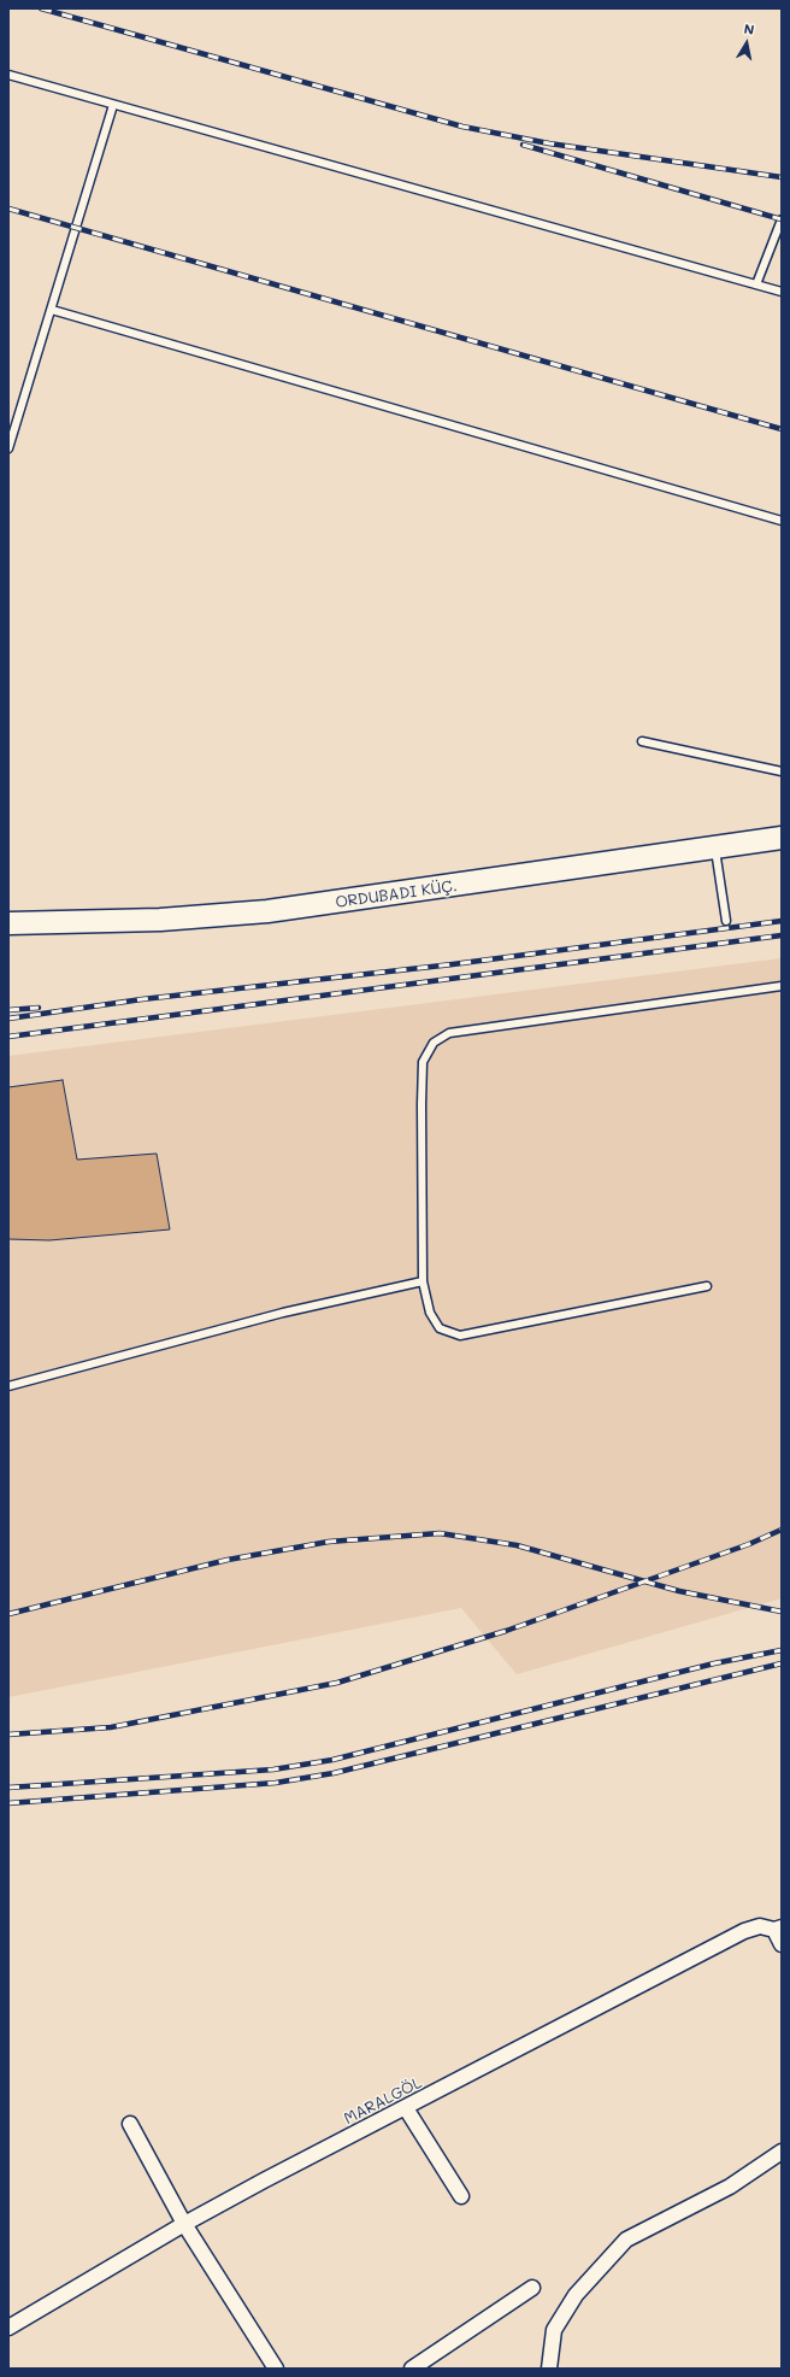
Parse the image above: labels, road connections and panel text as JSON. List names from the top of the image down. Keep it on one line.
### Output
{"streets":{"main road":["ORDUBADI KÜÇ."],"street":["MARALGÖL"]},"north":"top"}
